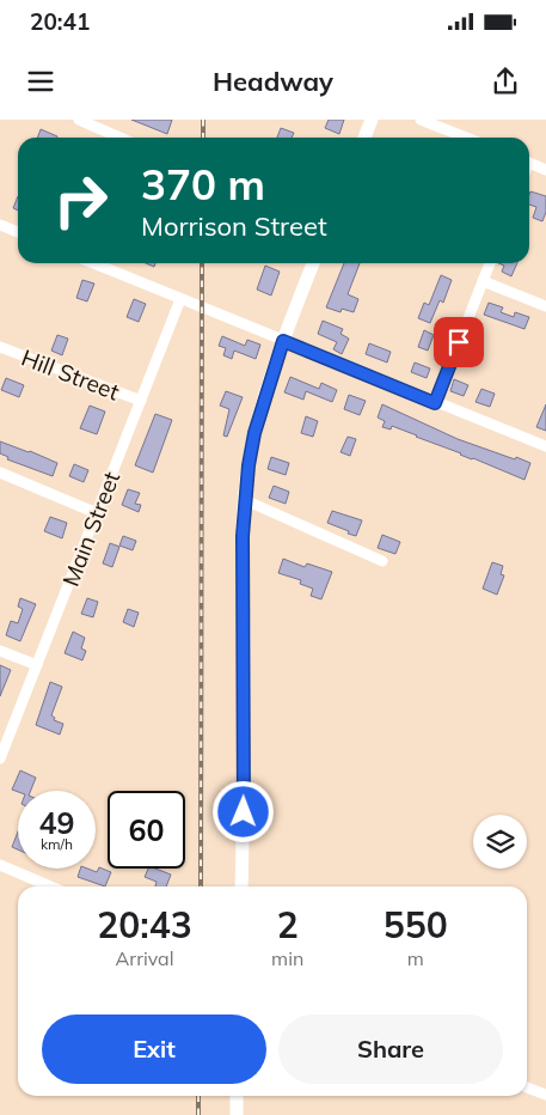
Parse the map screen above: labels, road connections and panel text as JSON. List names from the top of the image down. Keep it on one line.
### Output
{"streets":{"street":["Hill Street","Main Street"]},"crossings":[["Hill Street","Main Street"]],"page":{"status":"20:41","header":"Headway","turn":["370 m","Morrison Street"],"speed":"49 km/h","limit":"60","eta":["20:43","Arrival","2","min","550","m"],"buttons":["Exit","Share"]}}
